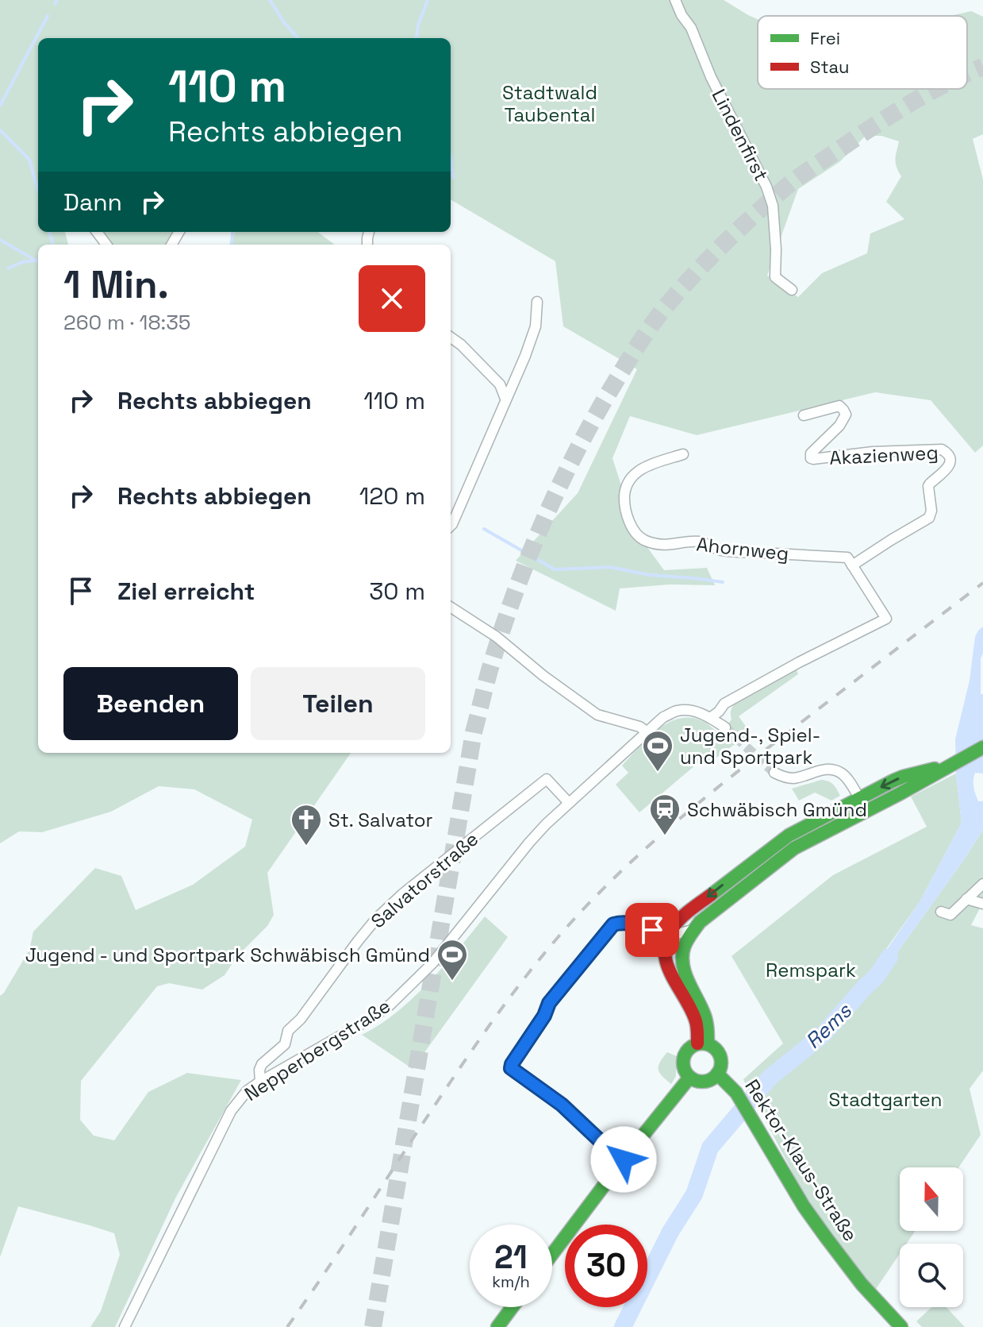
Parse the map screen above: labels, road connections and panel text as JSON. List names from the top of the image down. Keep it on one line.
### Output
{"streets":{"main road":["Rektor-Klaus-Straße"],"street":["Lindenfirst","Akazienweg","Ahornweg","Salvatorstraße","Nepperbergstraße"]},"crossings":[["Akazienweg","Ahornweg"],["Salvatorstraße","Nepperbergstraße"]],"water":["Rems"],"parks":["Stadtwald Taubental","Remspark","Stadtgarten"],"places":{"sports":["Jugend-, Spiel- und Sportpark","Jugend - und Sportpark Schwäbisch Gmünd"],"station":["Schwäbisch Gmünd"],"church":["St. Salvator"]},"legend":["Frei","Stau"],"north":"top","page":{"turn":["110 m","Rechts abbiegen"],"then":"Dann","heading":["1 Min.","260 m · 18:35"],"list":[{"name":"Rechts abbiegen","value":"110 m"},{"name":"Rechts abbiegen","value":"120 m"},{"name":"Ziel erreicht","value":"30 m"}],"buttons":["Beenden","Teilen"],"speed":"21 km/h","limit":"30"}}
